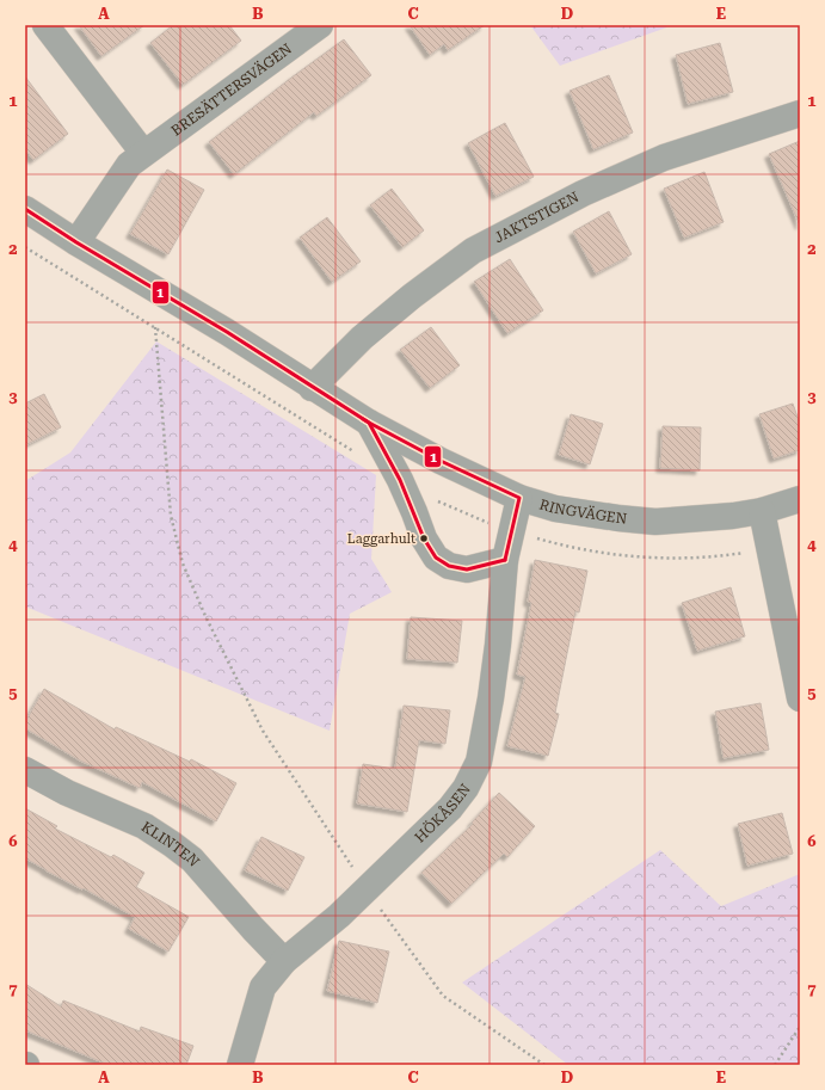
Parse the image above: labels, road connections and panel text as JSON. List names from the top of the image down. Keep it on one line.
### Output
{"streets":{"street":["BRESÄTTERSVÄGEN","JAKTSTIGEN","RINGVÄGEN","HÖKÅSEN","KLINTEN"]},"crossings":[["BRESÄTTERSVÄGEN","RINGVÄGEN"],["JAKTSTIGEN","RINGVÄGEN"],["RINGVÄGEN","HÖKÅSEN"],["HÖKÅSEN","KLINTEN"]],"places":["Laggarhult"],"lines":["transit line 1"],"grid":{"columns":["A","B","C","D","E"],"rows":["1","2","3","4","5","6","7"]}}
